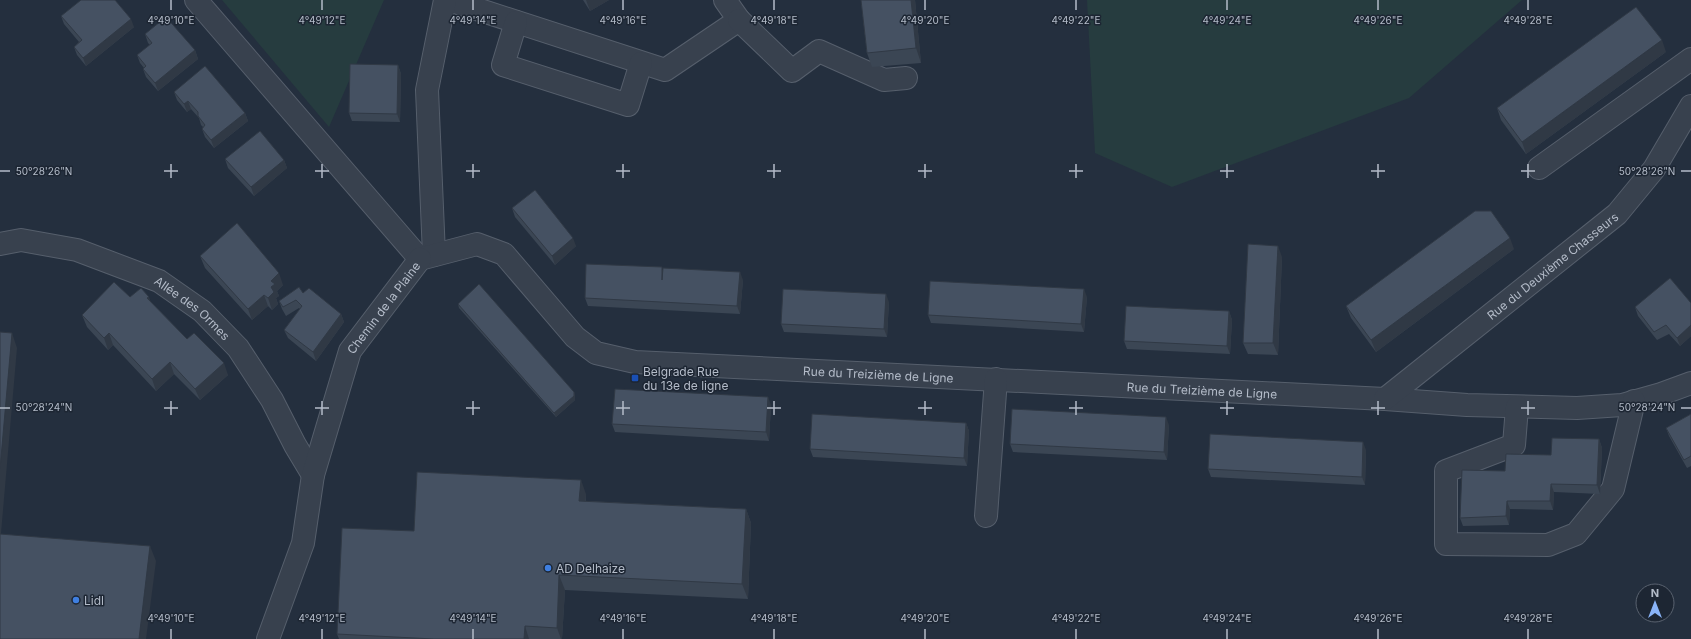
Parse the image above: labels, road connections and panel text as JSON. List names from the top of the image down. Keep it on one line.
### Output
{"streets":{"street":["Rue du Deuxième Chasseurs","Chemin de la Plaine","Allée des Ormes","Rue du Treizième de Ligne"]},"crossings":[["Rue du Deuxième Chasseurs","Rue du Treizième de Ligne"],["Chemin de la Plaine","Allée des Ormes"],["Chemin de la Plaine","Rue du Treizième de Ligne"]],"places":{"transit":["Belgrade Rue du 13e de ligne"],"other":["AD Delhaize","Lidl"]},"north":"top","coordinates":["4°49'10\"E","4°49'12\"E","4°49'14\"E","4°49'16\"E","4°49'18\"E","4°49'20\"E","4°49'22\"E","4°49'24\"E","4°49'26\"E","4°49'28\"E","50°28'26\"N","50°28'24\"N"]}
